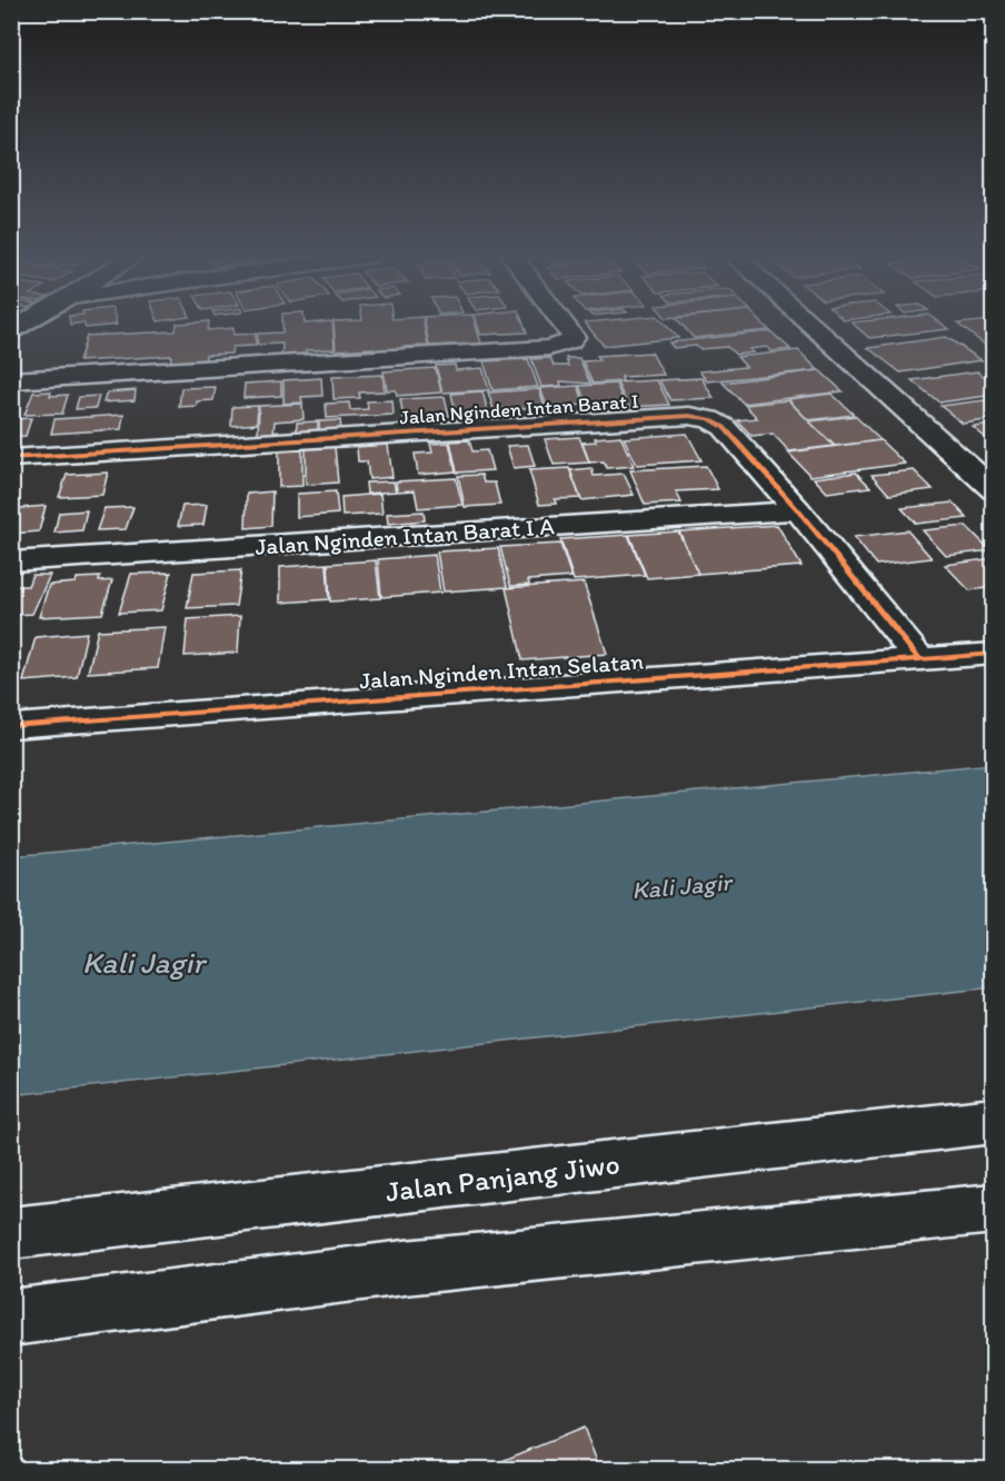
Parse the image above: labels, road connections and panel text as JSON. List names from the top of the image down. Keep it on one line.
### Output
{"streets":{"street":["Jalan Nginden Intan Barat I","Jalan Nginden Intan Barat I A","Jalan Nginden Intan Selatan","Jalan Panjang Jiwo"]},"crossings":[["Jalan Nginden Intan Barat I","Jalan Nginden Intan Barat I A"],["Jalan Nginden Intan Barat I","Jalan Nginden Intan Selatan"]],"water":["Kali Jagir"]}
